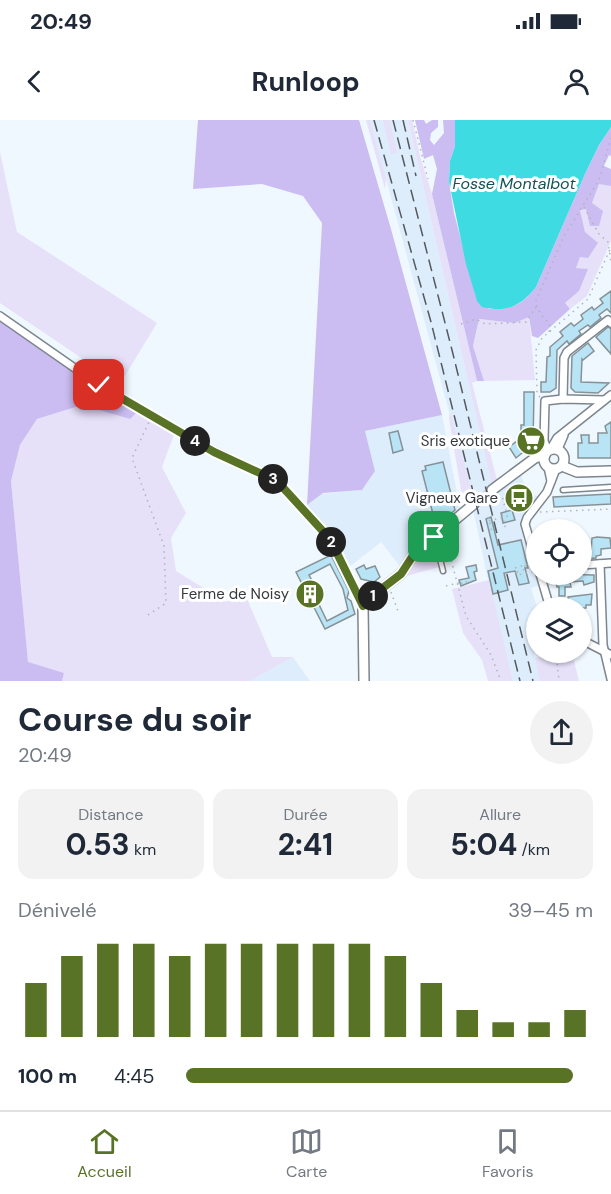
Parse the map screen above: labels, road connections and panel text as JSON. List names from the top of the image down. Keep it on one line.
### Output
{"water":["Fosse Montalbot"],"places":{"supermarket":["Sris exotique"],"bus stop":["Vigneux Gare"],"building":["Ferme de Noisy"]},"page":{"status":"20:49","header":"Runloop","pins":["4","3","2","1"],"heading":["Course du soir","20:49"],"stats":[["Distance","0.53 km"],["Durée","2:41"],["Allure","5:04 /km"]],"chart":["Dénivelé","39–45 m"],"list":[{"name":"100 m","note":"4:45"}],"tabs":["Accueil","Carte","Favoris"]}}
